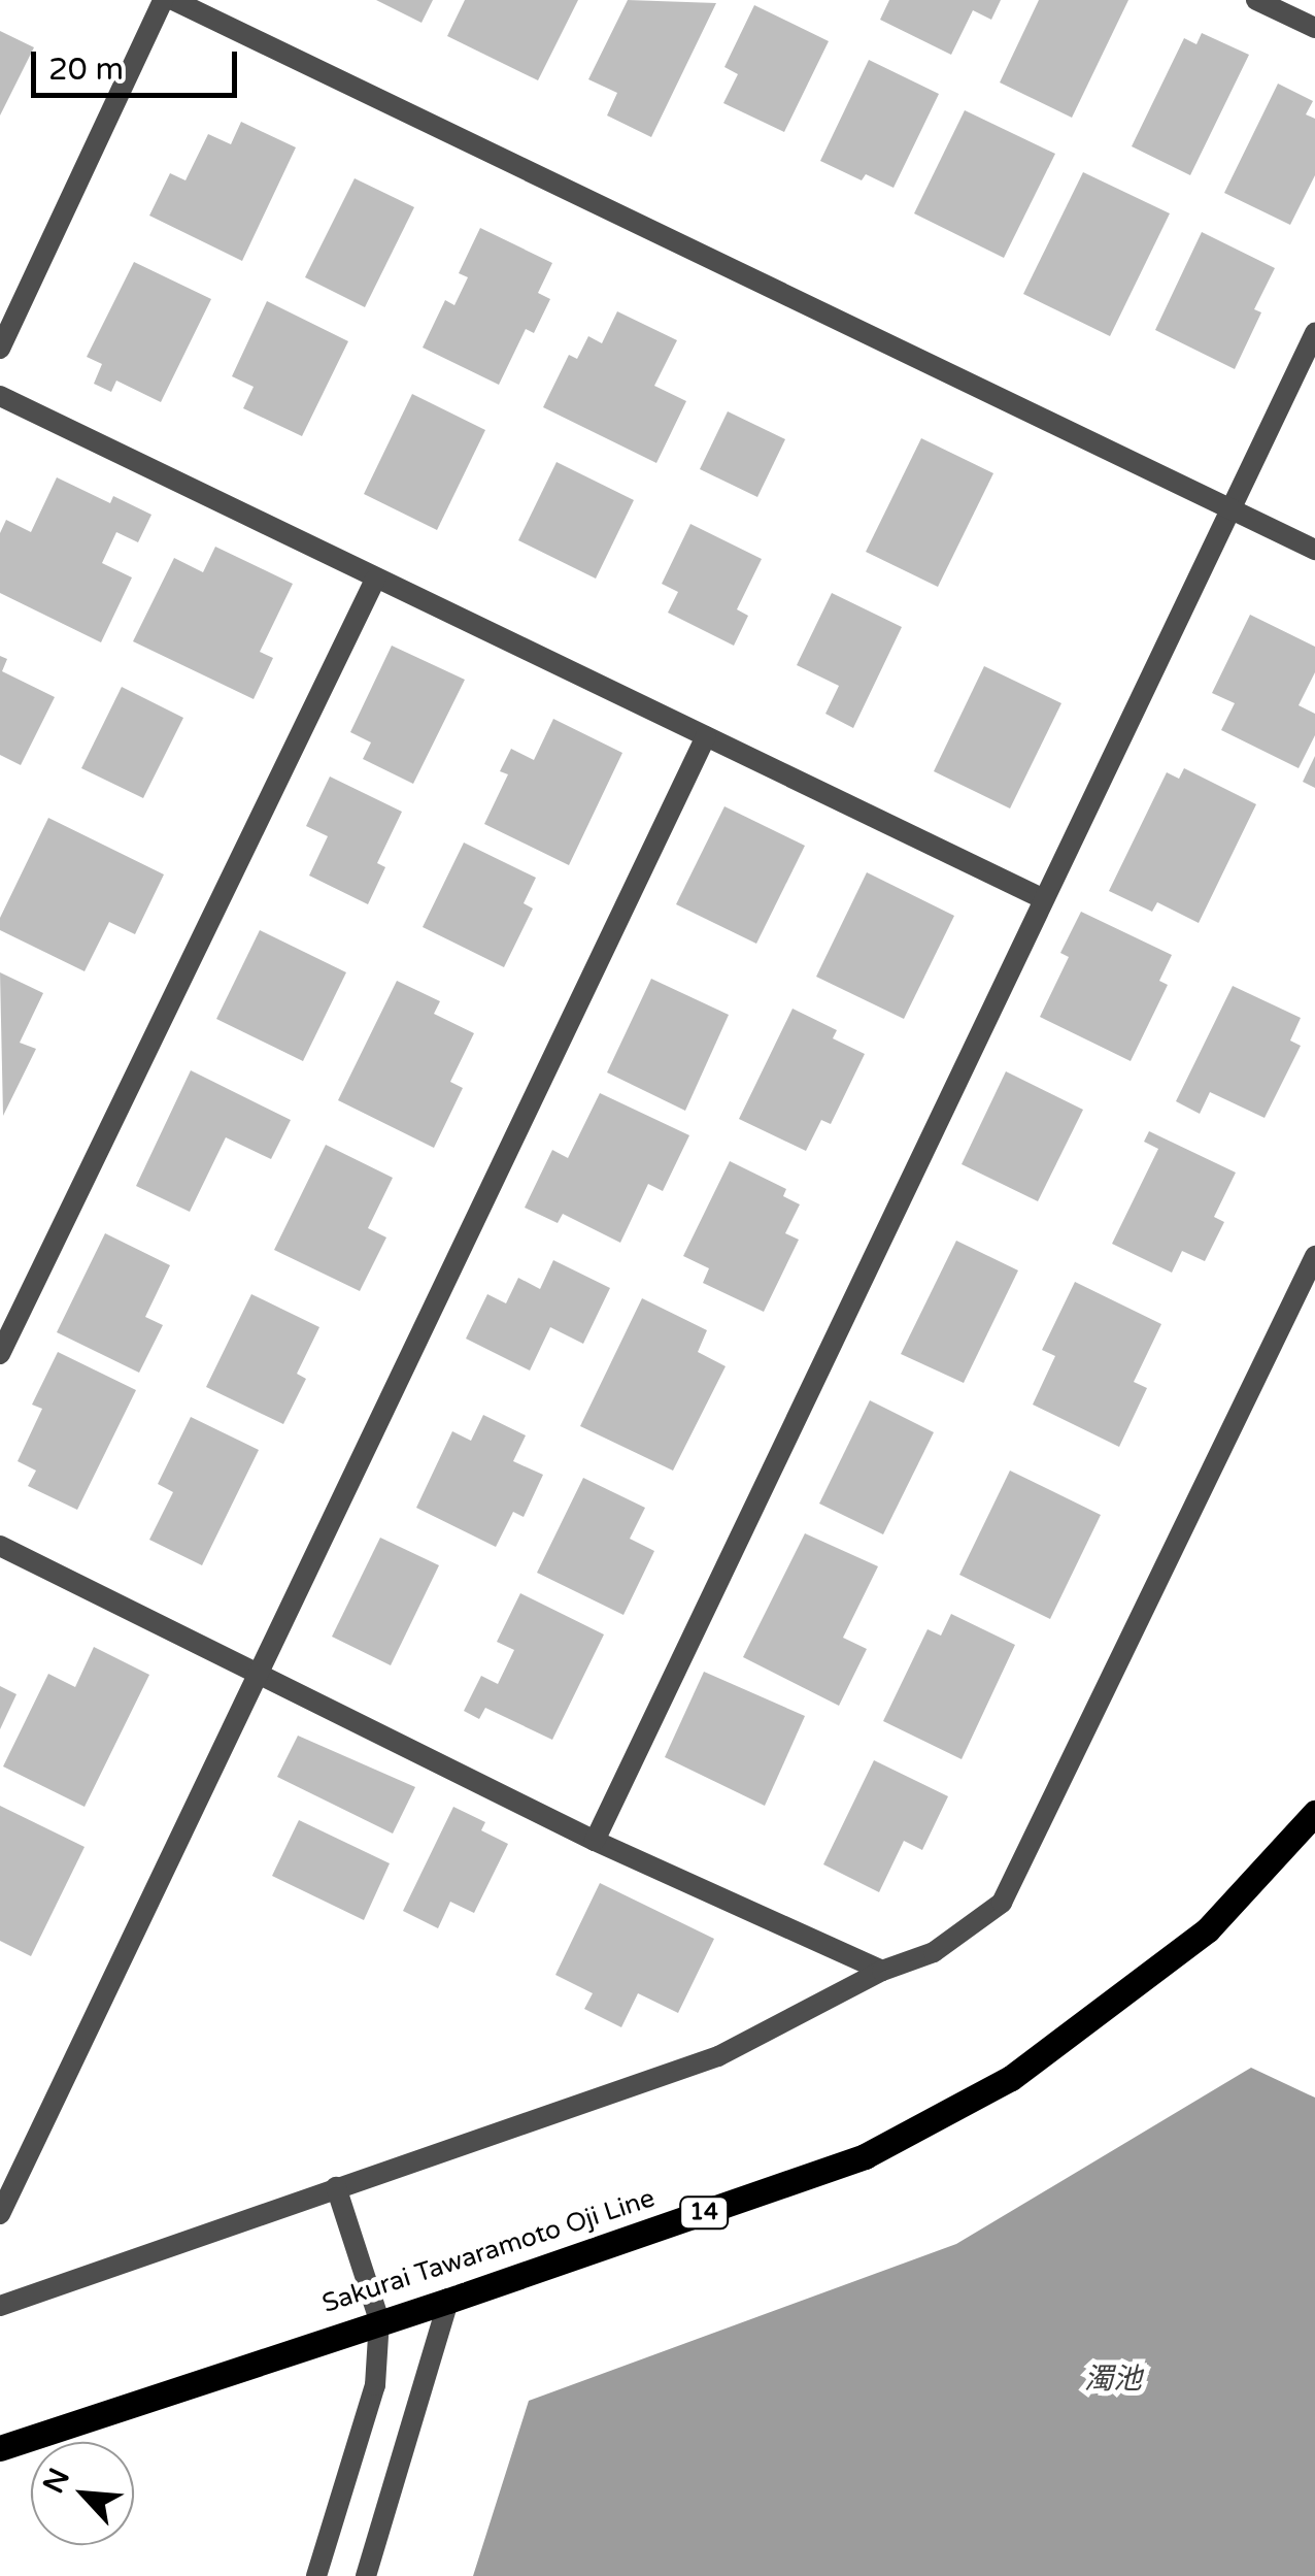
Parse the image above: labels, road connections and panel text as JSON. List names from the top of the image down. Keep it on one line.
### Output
{"streets":{"main road":["14","Sakurai Tawaramoto Oji Line"]},"water":["濁池"],"scale_bar":"20 m","north":"top left"}
